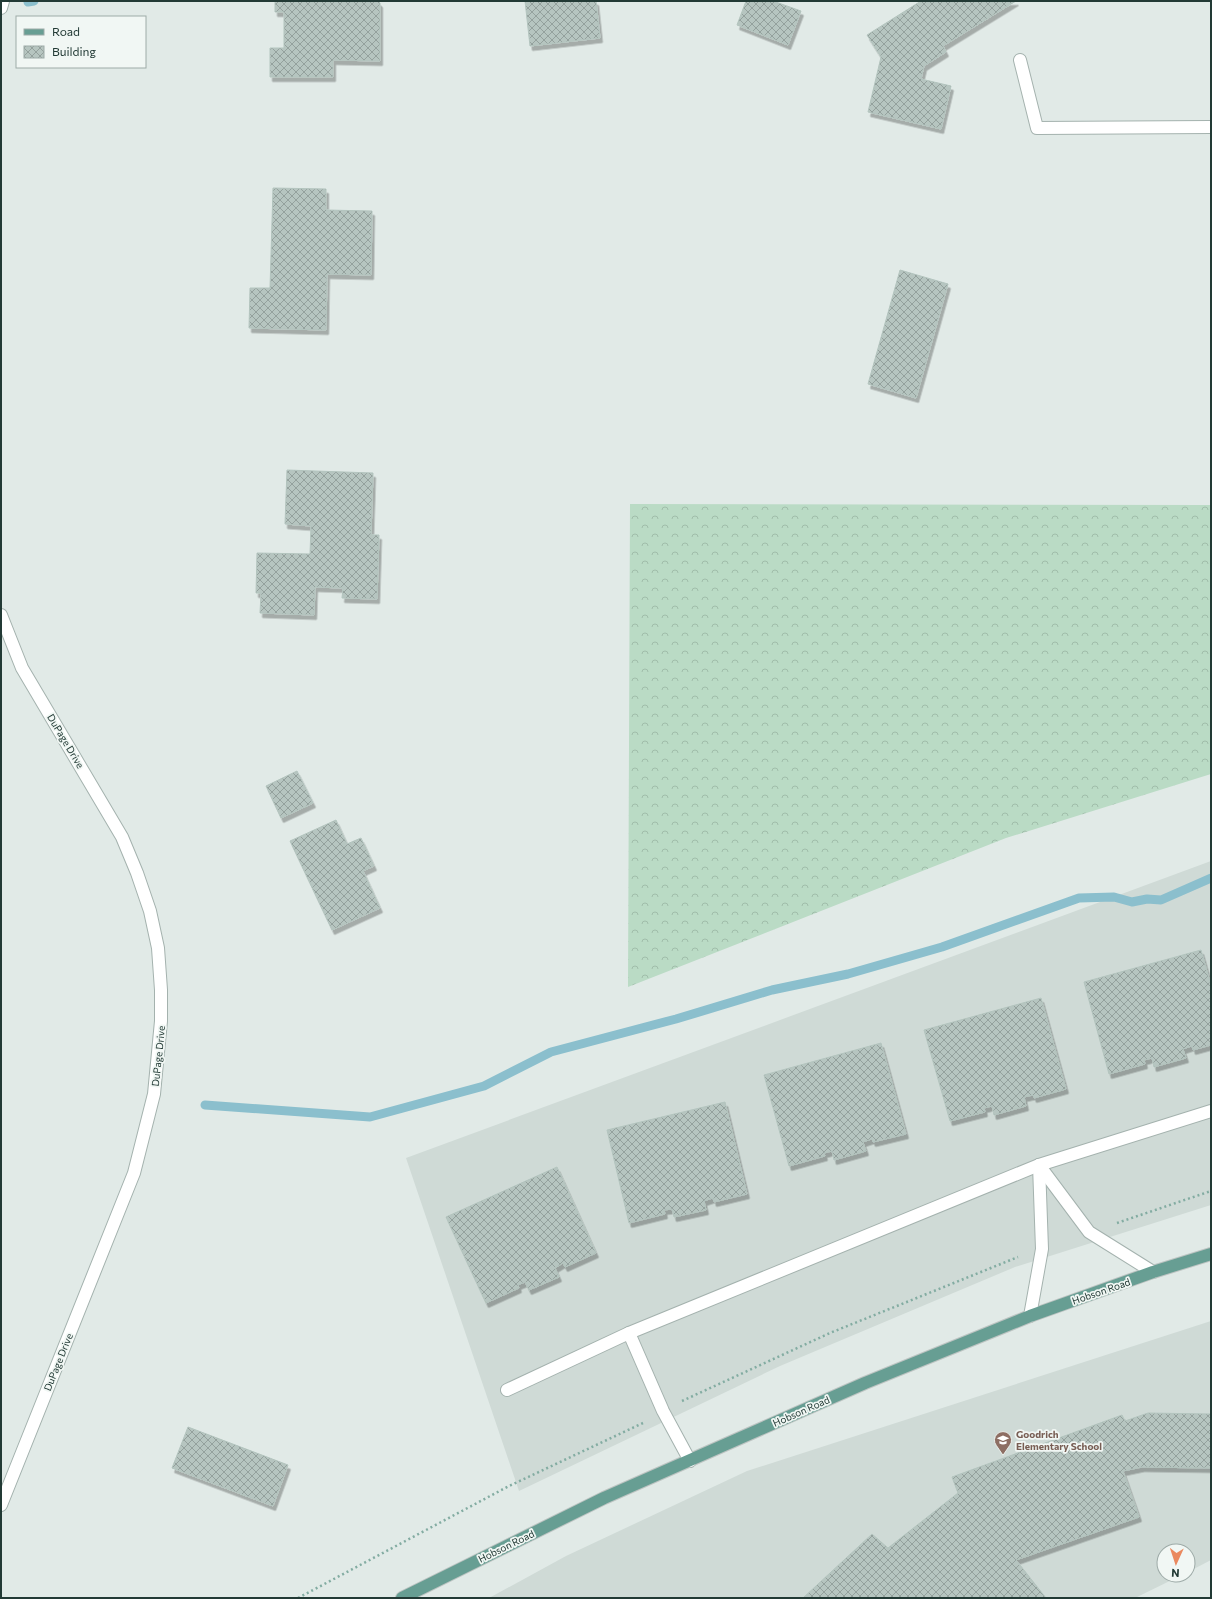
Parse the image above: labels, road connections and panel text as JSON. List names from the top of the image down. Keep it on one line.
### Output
{"streets":{"main road":["Hobson Road"],"street":["DuPage Drive"]},"places":{"school or university":["Goodrich Elementary School"]},"legend":["Road","Building"],"north":"bottom"}
